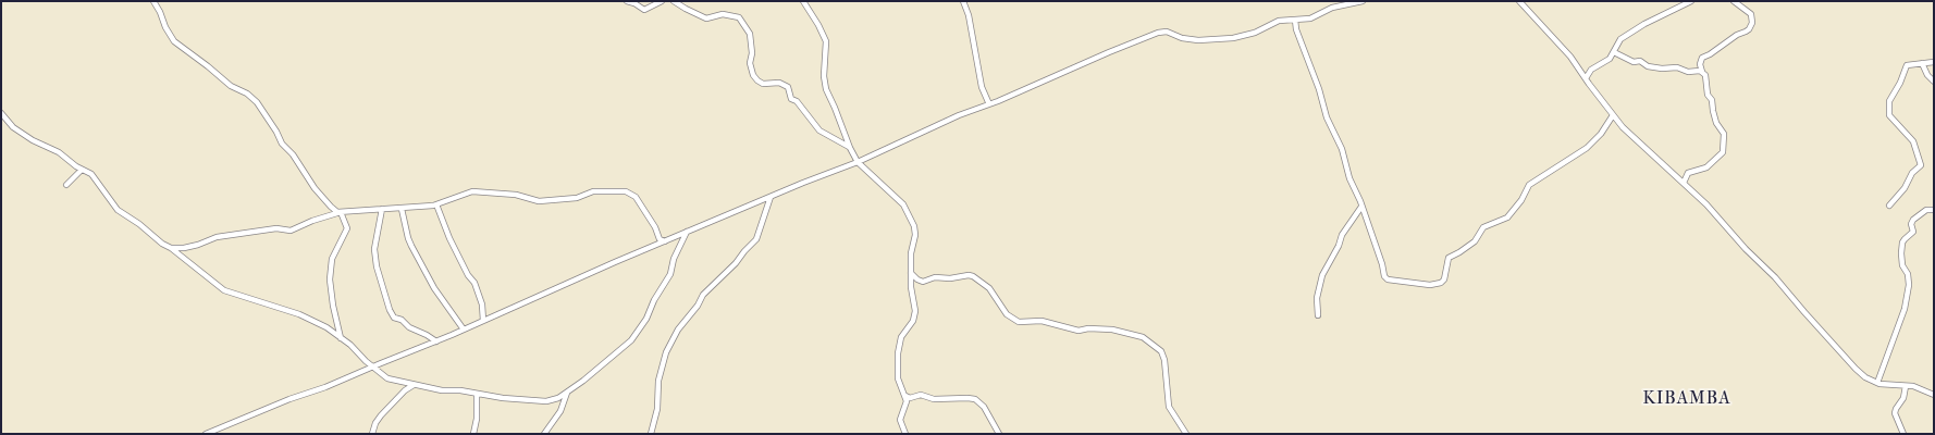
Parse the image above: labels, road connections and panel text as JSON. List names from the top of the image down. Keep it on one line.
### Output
{"districts":["KIBAMBA"]}
